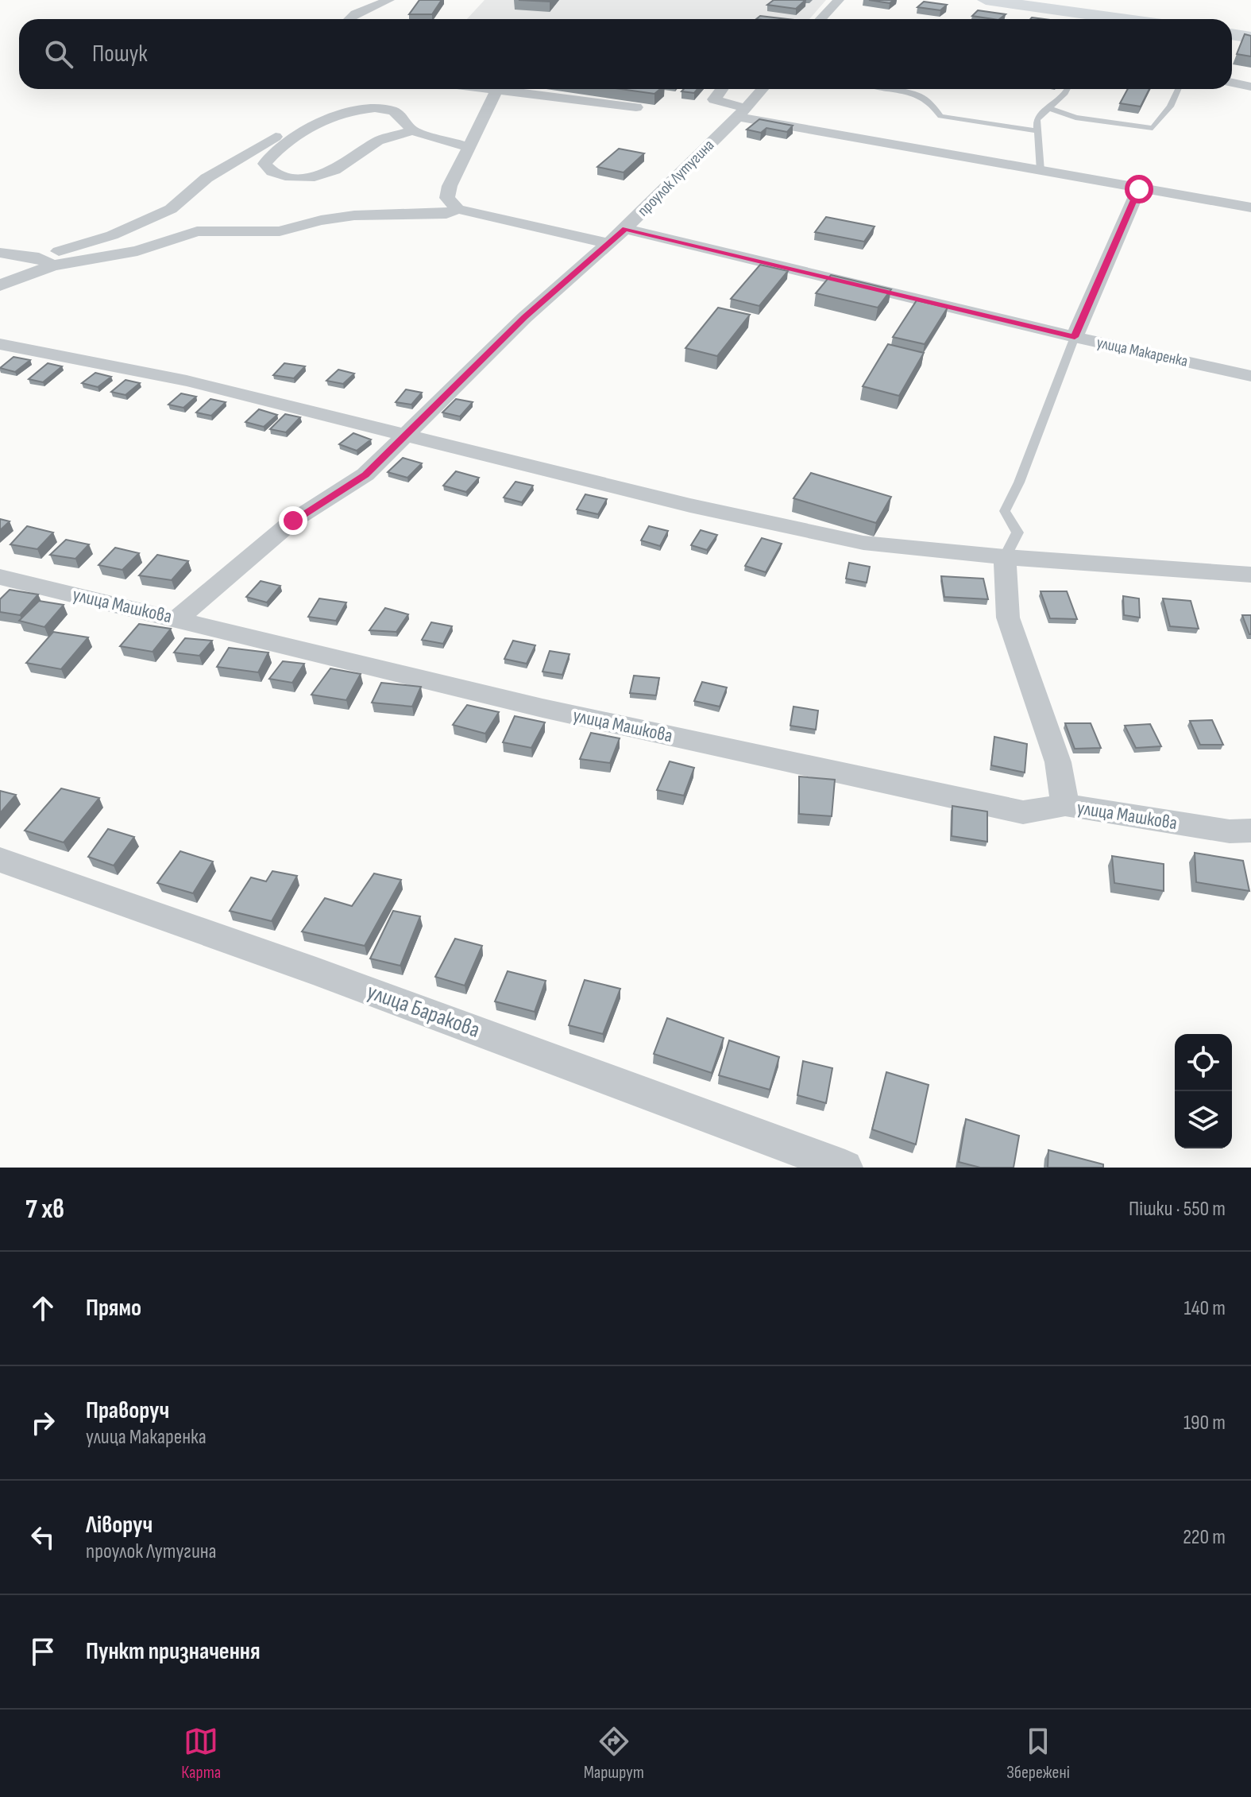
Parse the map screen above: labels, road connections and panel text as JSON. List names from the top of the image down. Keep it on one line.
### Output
{"streets":{"street":["проулок Лутугина","улица Макаренка","улица Машкова","улица Баракова"]},"crossings":[["проулок Лутугина","улица Макаренка"],["проулок Лутугина","улица Машкова"]],"page":{"search":"Пошук","heading":["7 хв","Пішки · 550 m"],"list":[["Прямо","140 m"],["Праворуч","улица Макаренка","190 m"],["Ліворуч","проулок Лутугина","220 m"],"Пункт призначення"],"nav":["Карта","Маршрут","Збережені"]}}
